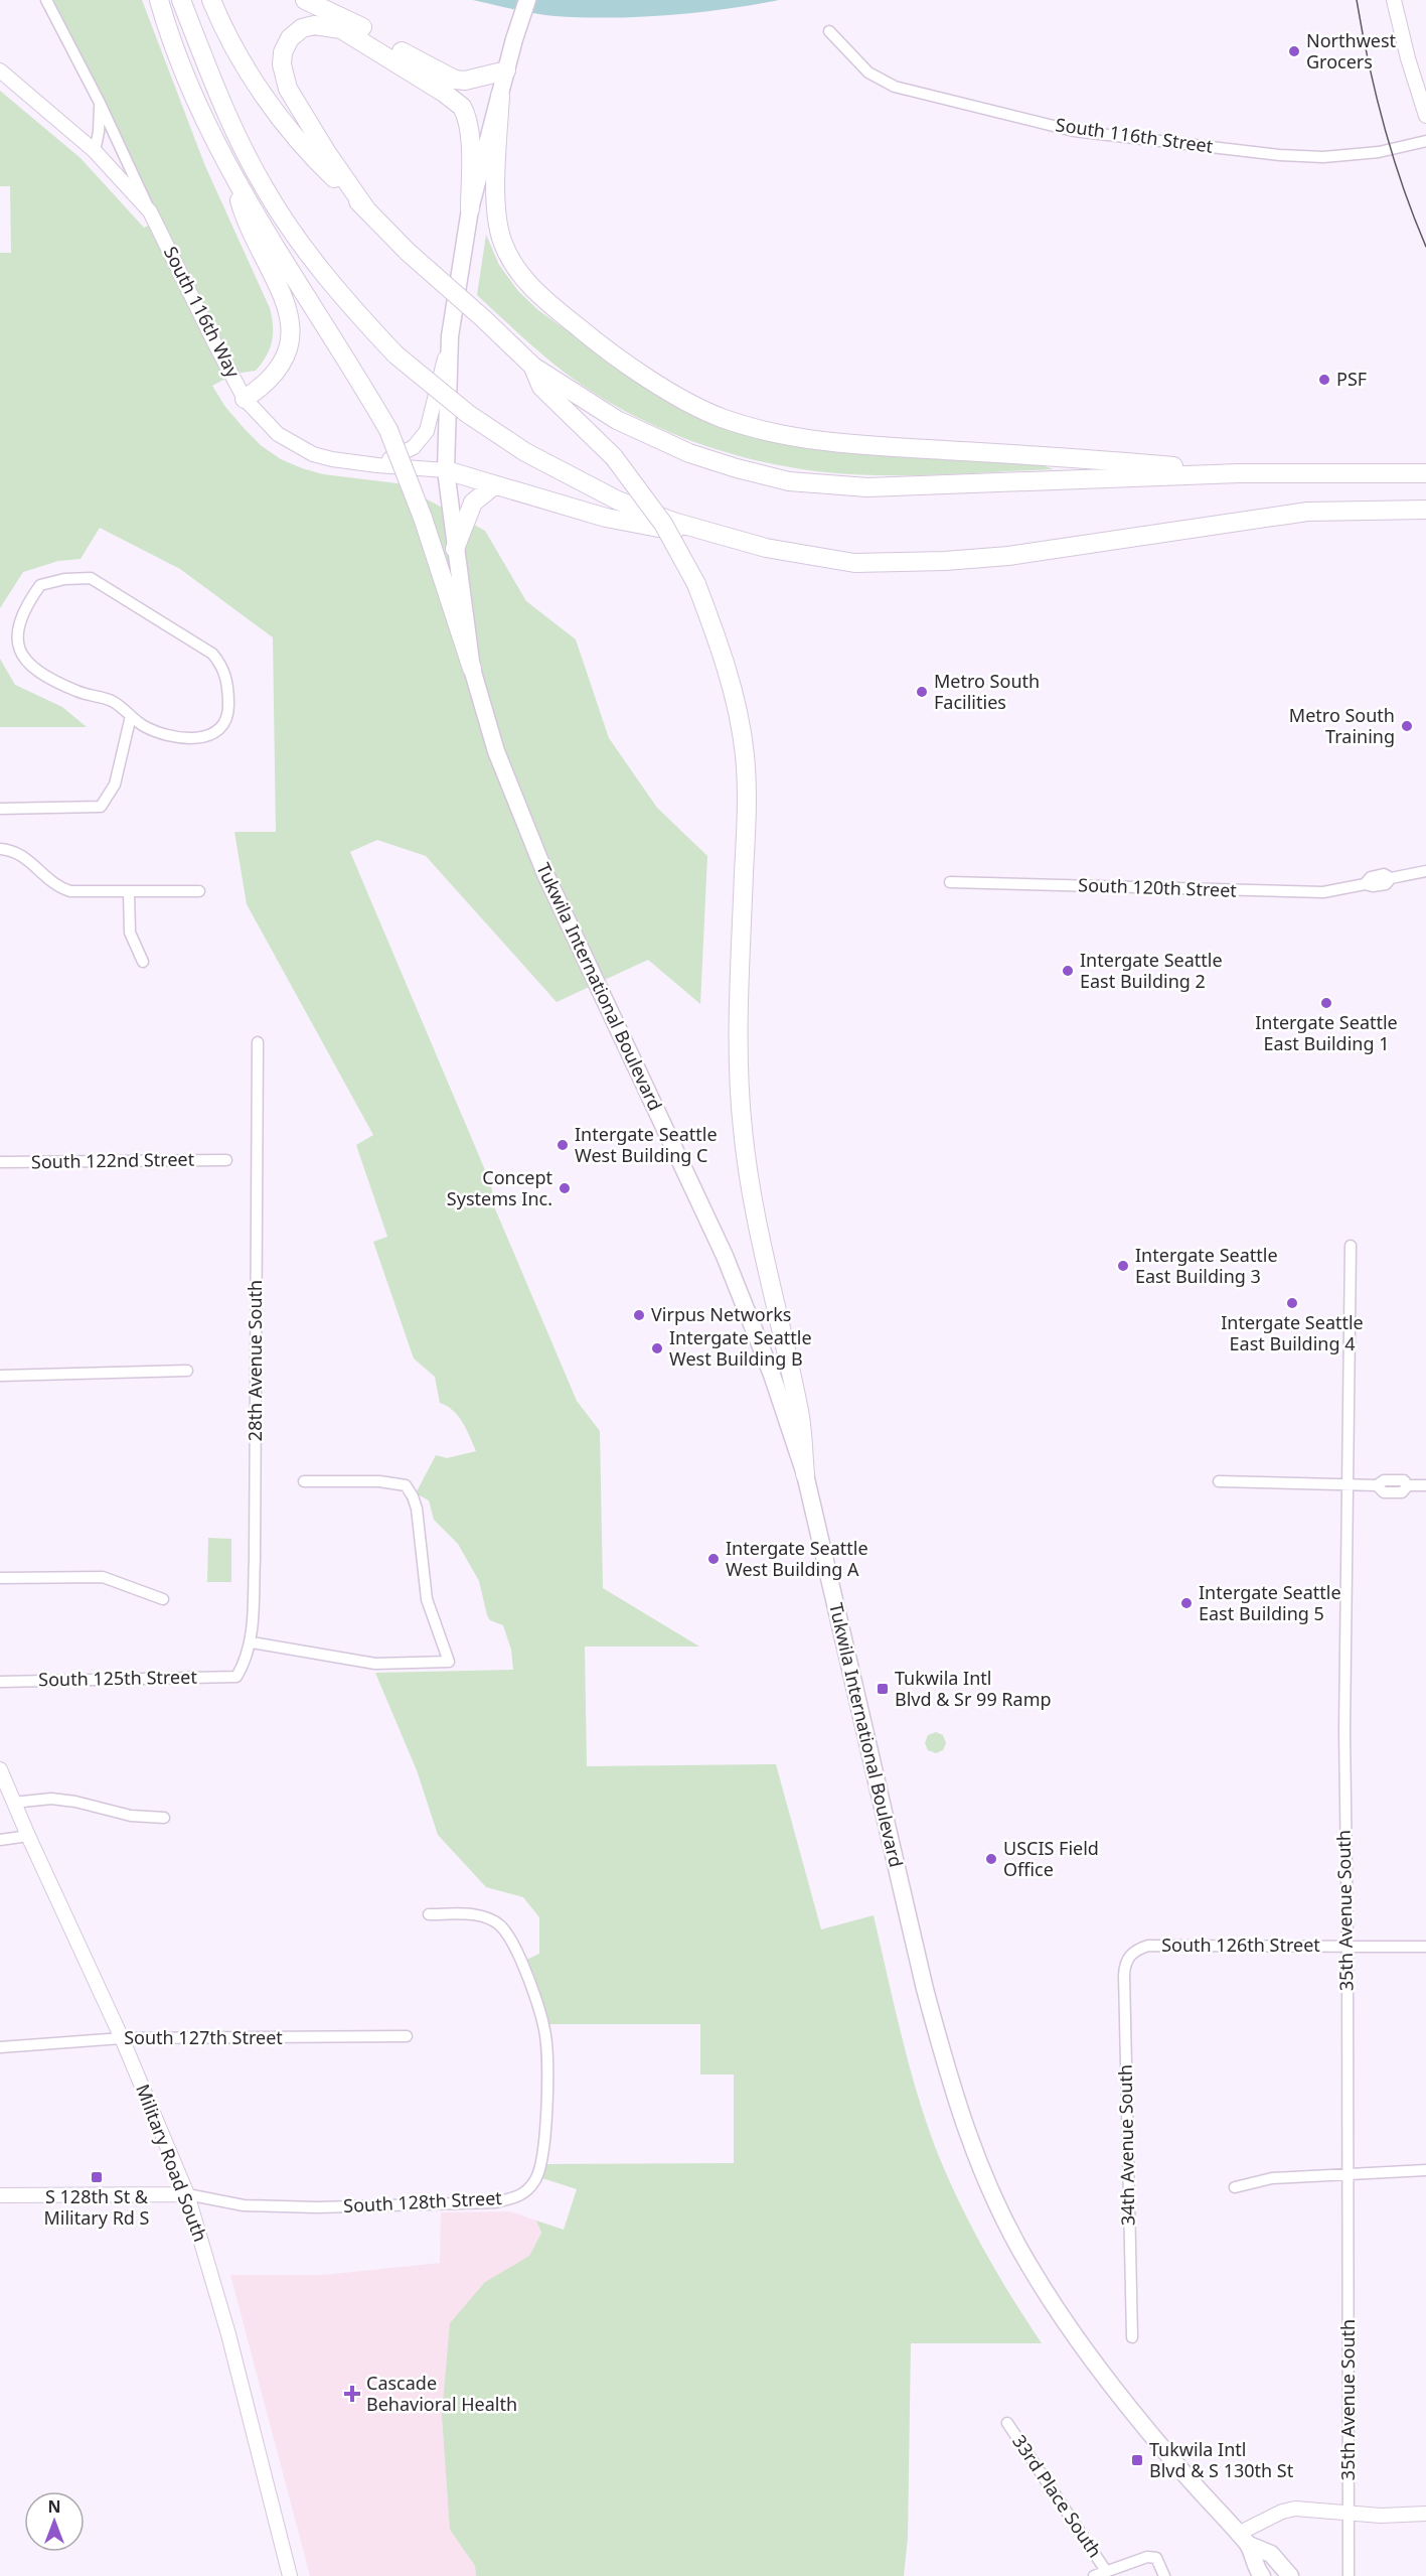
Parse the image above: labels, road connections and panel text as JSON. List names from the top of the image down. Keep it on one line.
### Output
{"streets":{"main road":["Tukwila International Boulevard"],"street":["South 116th Street","South 116th Way","South 120th Street","South 122nd Street","28th Avenue South","South 125th Street","35th Avenue South","South 126th Street","South 127th Street","34th Avenue South","Military Road South","South 128th Street","33rd Place South"]},"crossings":[["South 116th Way","Tukwila International Boulevard"],["28th Avenue South","South 125th Street"],["35th Avenue South","South 126th Street"],["South 126th Street","34th Avenue South"],["South 127th Street","Military Road South"],["Military Road South","South 128th Street"]],"places":{"other":["Northwest Grocers","PSF","Metro South Facilities","Metro South Training","Intergate Seattle East Building 2","Intergate Seattle East Building 1","Intergate Seattle West Building C","Concept Systems Inc.","Intergate Seattle East Building 3","Intergate Seattle East Building 4","Virpus Networks","Intergate Seattle West Building B","Intergate Seattle West Building A","Intergate Seattle East Building 5","USCIS Field Office"],"transit":["Tukwila Intl Blvd & Sr 99 Ramp","S 128th St & Military Rd S","Tukwila Intl Blvd & S 130th St"],"health":["Cascade Behavioral Health"]},"north":"top"}
